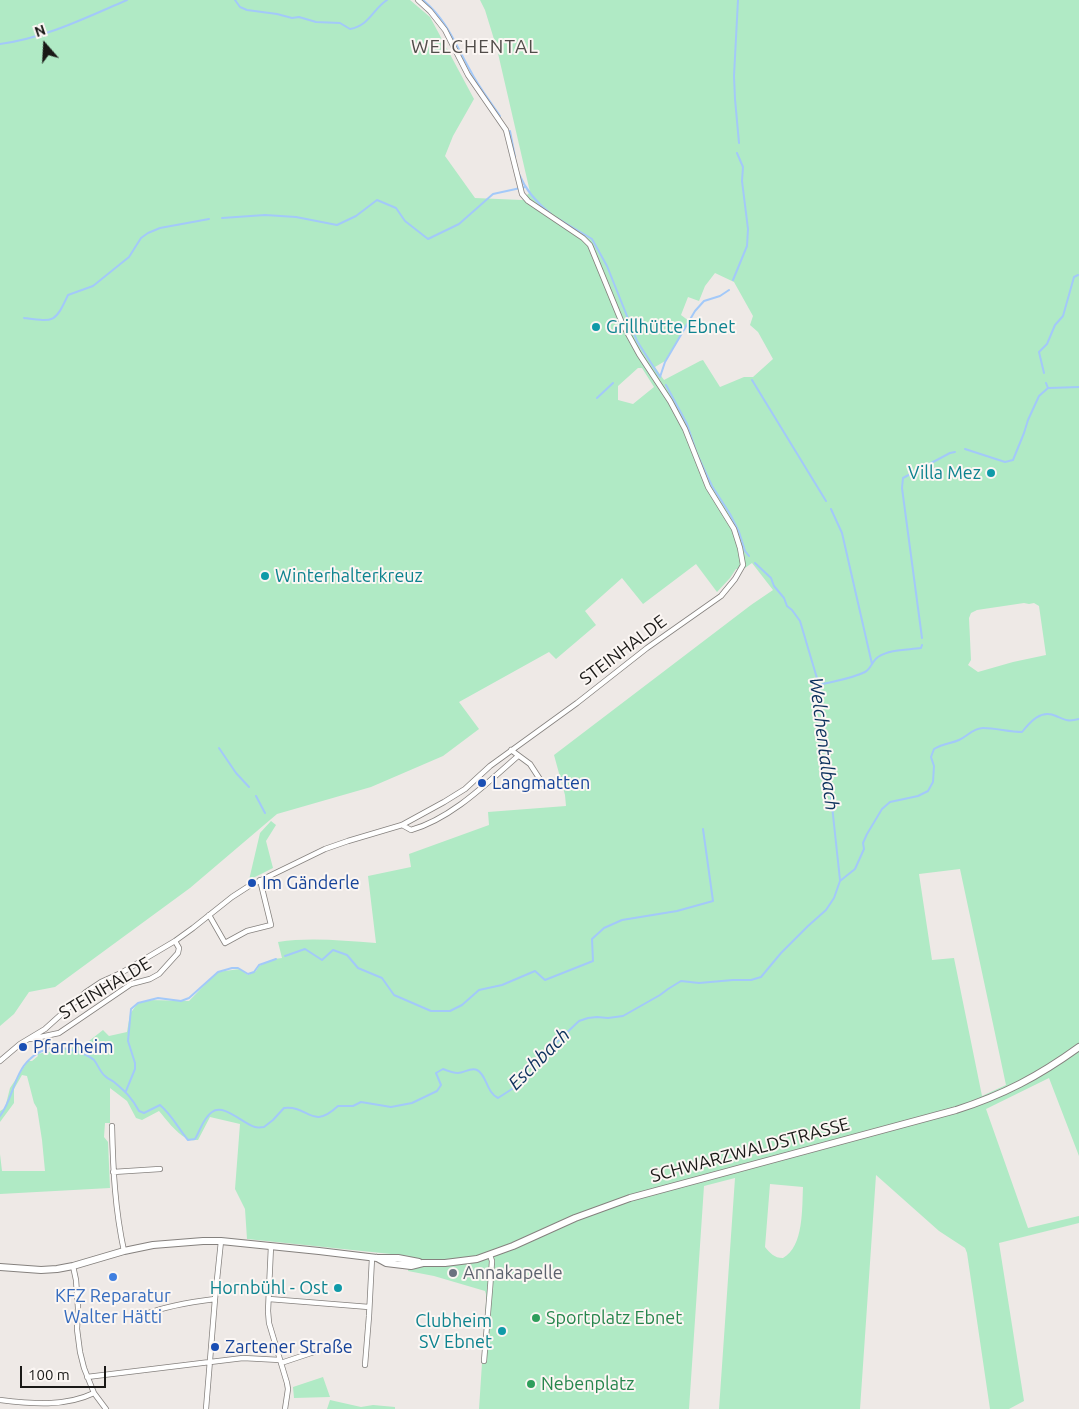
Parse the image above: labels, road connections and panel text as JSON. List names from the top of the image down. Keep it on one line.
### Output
{"streets":{"main road":["SCHWARZWALDSTRASSE"],"street":["STEINHALDE"]},"districts":["WELCHENTAL"],"water":["Welchentalbach","Eschbach"],"places":["Grillhütte Ebnet","Villa Mez","Winterhalterkreuz","Langmatten","Im Gänderle","Pfarrheim","Annakapelle","KFZ Reparatur Walter Hätti","Hornbühl - Ost","Sportplatz Ebnet","Clubheim SV Ebnet","Zartener Straße","Nebenplatz"],"scale_bar":"100 m","north":"top"}
